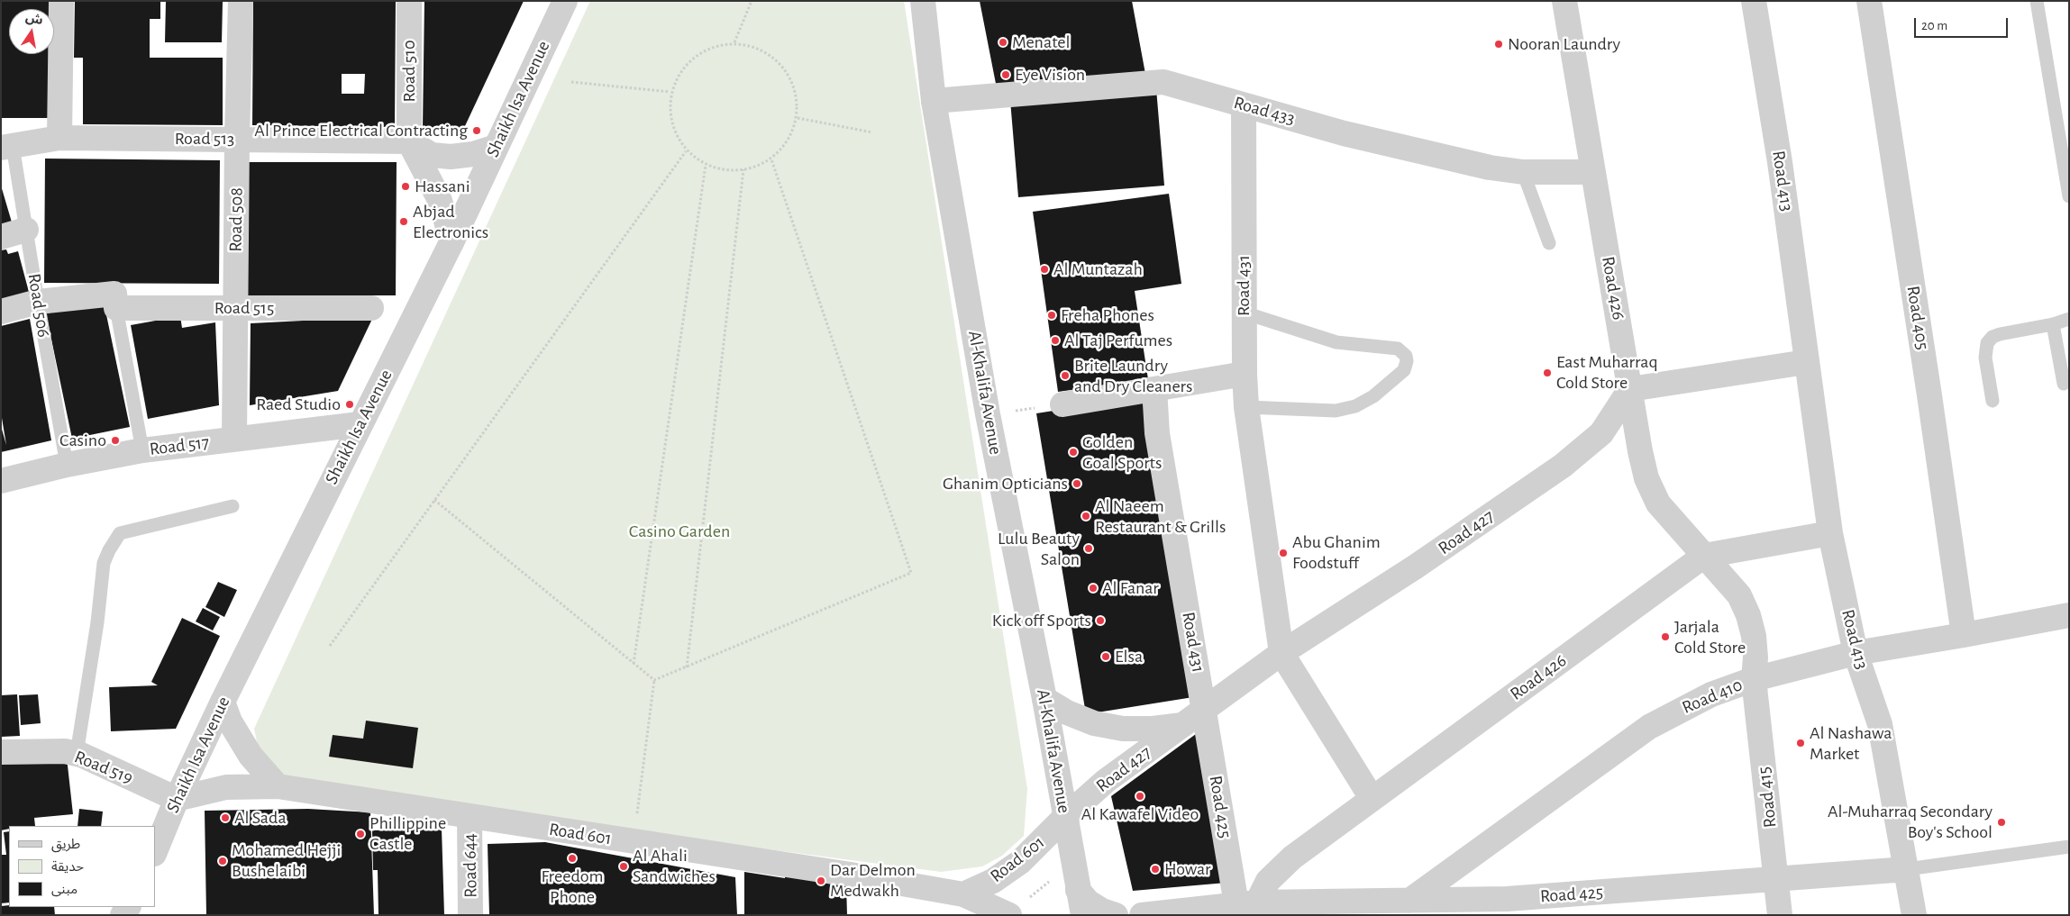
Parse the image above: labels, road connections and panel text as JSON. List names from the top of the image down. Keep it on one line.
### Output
{"streets":{"street":["Road 510","Shaikh Isa Avenue","Road 433","Road 513","Road 413","Road 508","Road 431","Road 426","Road 515","Road 405","Al-Khalifa Avenue","Road 517","Road 427","Road 410","Road 519","Road 415","Road 425","Road 601","Road 644"],"lane":["Road 506"]},"crossings":[["Road 510","Road 513"],["Shaikh Isa Avenue","Road 517"],["Shaikh Isa Avenue","Road 519"],["Shaikh Isa Avenue","Road 601"],["Road 433","Road 431"],["Road 433","Road 426"],["Road 433","Al-Khalifa Avenue"],["Road 513","Road 508"],["Road 513","Road 506"],["Road 413","Road 410"],["Road 413","Road 425"],["Road 508","Road 515"],["Road 508","Road 517"],["Road 431","Road 427"],["Road 431","Road 425"],["Road 426","Road 427"],["Road 426","Road 410"],["Road 426","Road 415"],["Road 426","Road 425"],["Road 506","Road 517"],["Road 405","Road 410"],["Al-Khalifa Avenue","Road 427"],["Al-Khalifa Avenue","Road 601"],["Road 427","Road 425"],["Road 427","Road 601"],["Road 410","Road 415"],["Road 410","Road 425"],["Road 519","Road 601"],["Road 415","Road 425"],["Road 601","Road 644"]],"parks":["Casino Garden"],"places":["Menatel","Nooran Laundry","Eye Vision","Al Prince Electrical Contracting","Hassani","Abjad Electronics","Al Muntazah","Freha Phones","Al Taj Perfumes","East Muharraq Cold Store","Brite Laundry and Dry Cleaners","Raed Studio","Casino","Golden Goal Sports","Ghanim Opticians","Al Naeem Restaurant & Grills","Lulu Beauty Salon","Abu Ghanim Foodstuff","Al Fanar","Kick off Sports","Jarjala Cold Store","Elsa","Al Nashawa Market","Al Kawafel Video","Al Sada","Al-Muharraq Secondary Boy's School","Phillippine Castle","Freedom Phone","Mohamed Hejji Bushelaibi","Al Ahali Sandwiches","Howar","Dar Delmon Medwakh"],"legend":["طريق","حديقة","مبنى"],"scale_bar":"20 m","north":"top"}
